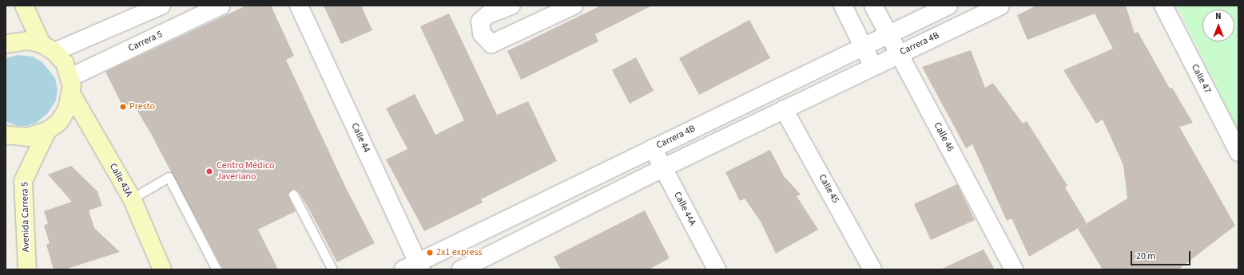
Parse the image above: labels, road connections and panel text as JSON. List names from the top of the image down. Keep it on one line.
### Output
{"streets":{"main road":["Calle 43A","Avenida Carrera 5"],"street":["Carrera 5","Carrera 4B","Calle 47","Calle 46","Calle 44","Calle 45","Calle 44A"]},"crossings":[["Carrera 4B","Calle 46"],["Carrera 4B","Calle 44"],["Carrera 4B","Calle 45"],["Carrera 4B","Calle 44A"]],"places":["Presto","Centro Médico Javeriano","2x1 express"],"scale_bar":"20 m","north":"top"}
